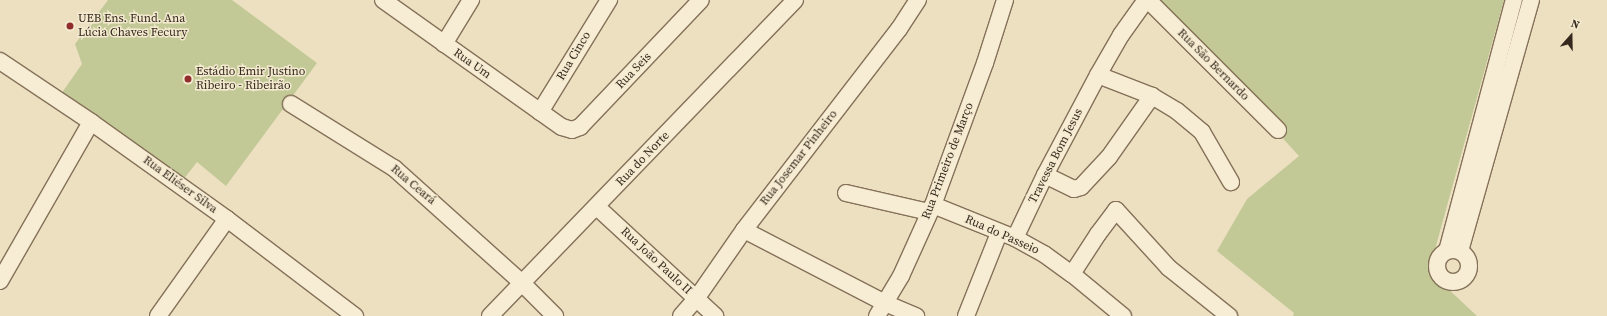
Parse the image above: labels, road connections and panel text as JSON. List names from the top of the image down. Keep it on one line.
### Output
{"streets":{"street":["Rua Cinco","Rua Um","Rua São Bernardo","Rua Seis","Travessa Bom Jesus","Rua Josemar Pinheiro","Rua do Norte","Rua Primeiro de Março","Rua Eliéser Silva","Rua Ceará","Rua do Passeio","Rua João Paulo II"]},"crossings":[["Rua Cinco","Rua Um"],["Rua Um","Rua Seis"],["Rua São Bernardo","Travessa Bom Jesus"],["Travessa Bom Jesus","Rua do Passeio"],["Rua Josemar Pinheiro","Rua João Paulo II"],["Rua do Norte","Rua Ceará"],["Rua do Norte","Rua João Paulo II"],["Rua Primeiro de Março","Rua do Passeio"]],"places":["UEB Ens. Fund. Ana Lúcia Chaves Fecury","Estádio Emir Justino Ribeiro - Ribeirão"],"north":"top"}
